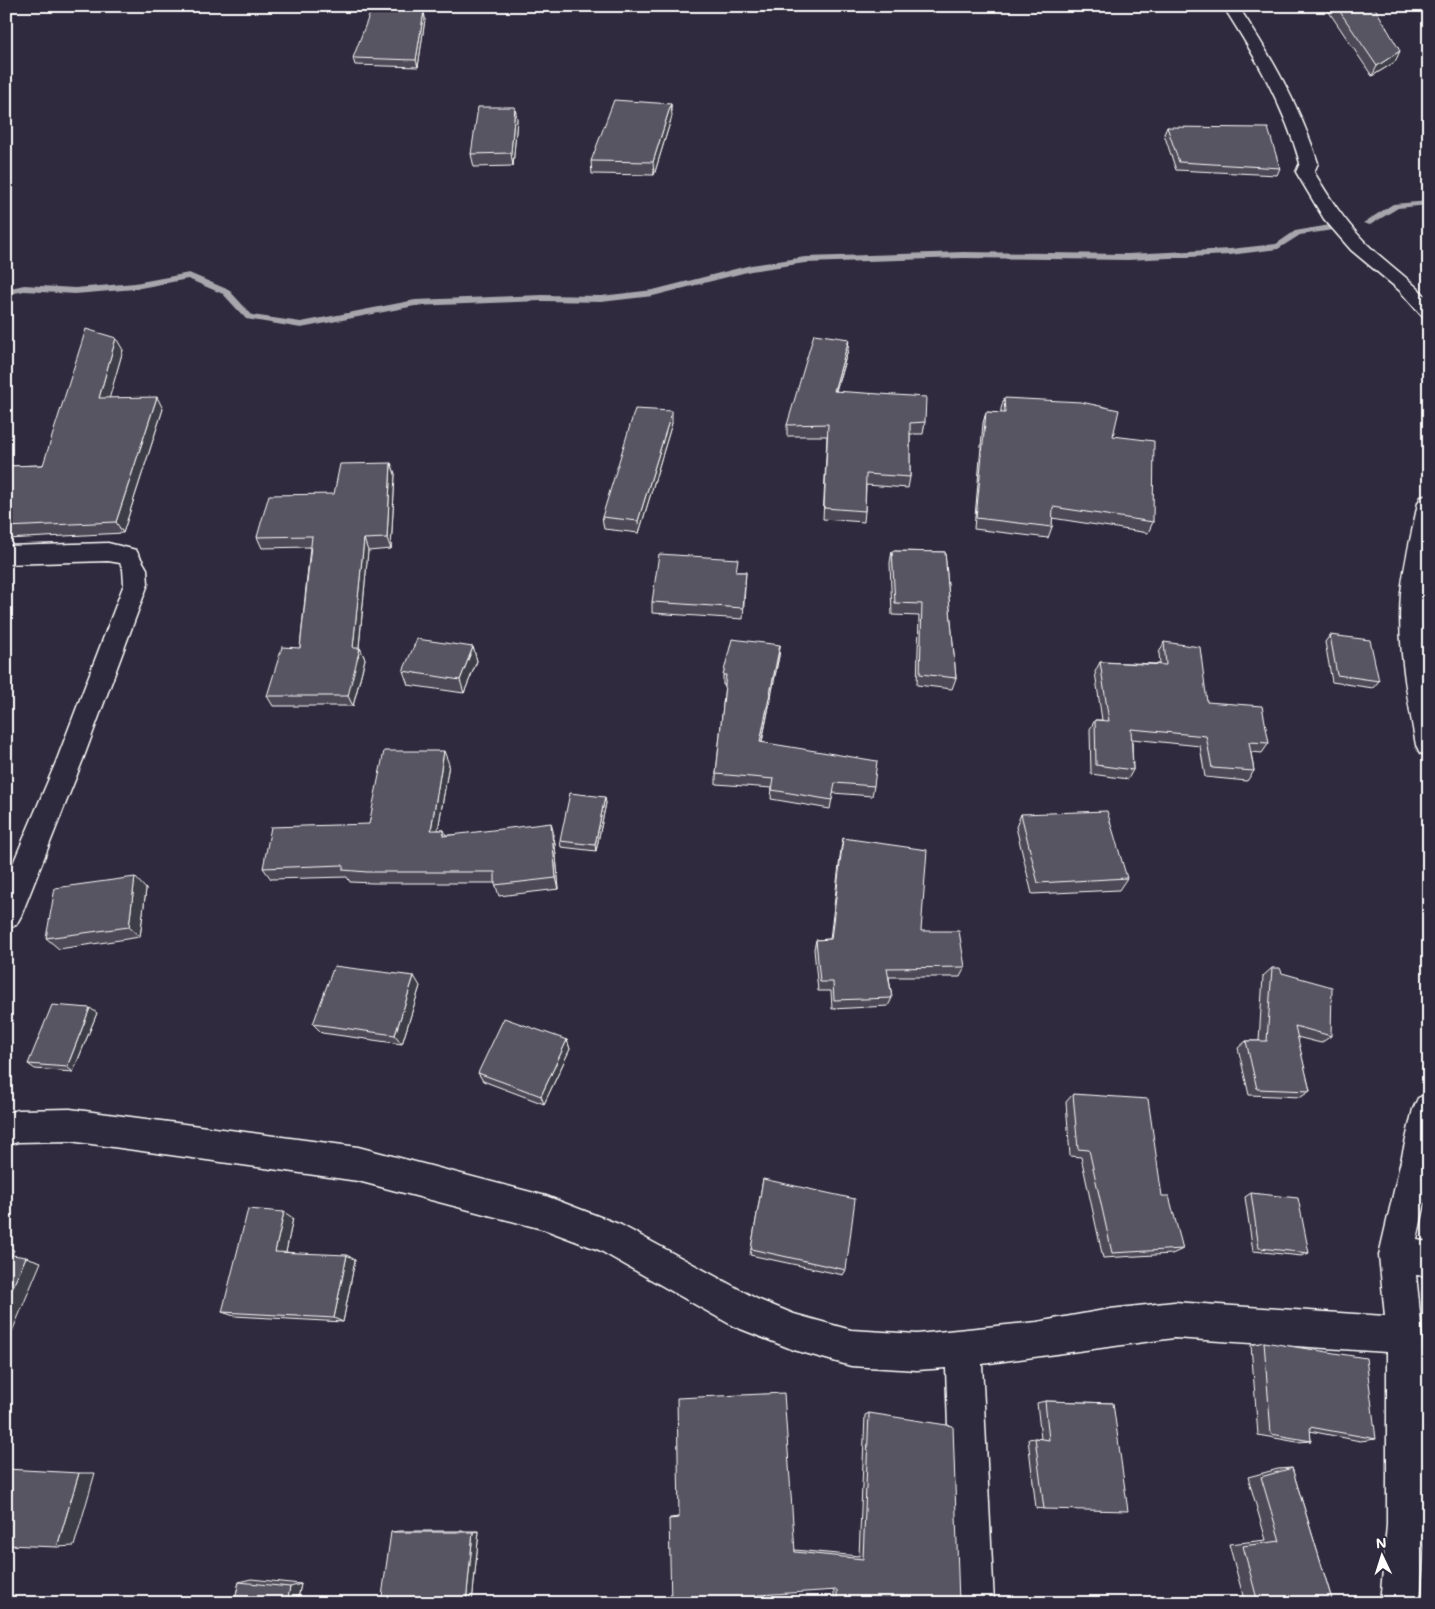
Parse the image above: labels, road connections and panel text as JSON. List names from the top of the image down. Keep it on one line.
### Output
{"north":"top"}
